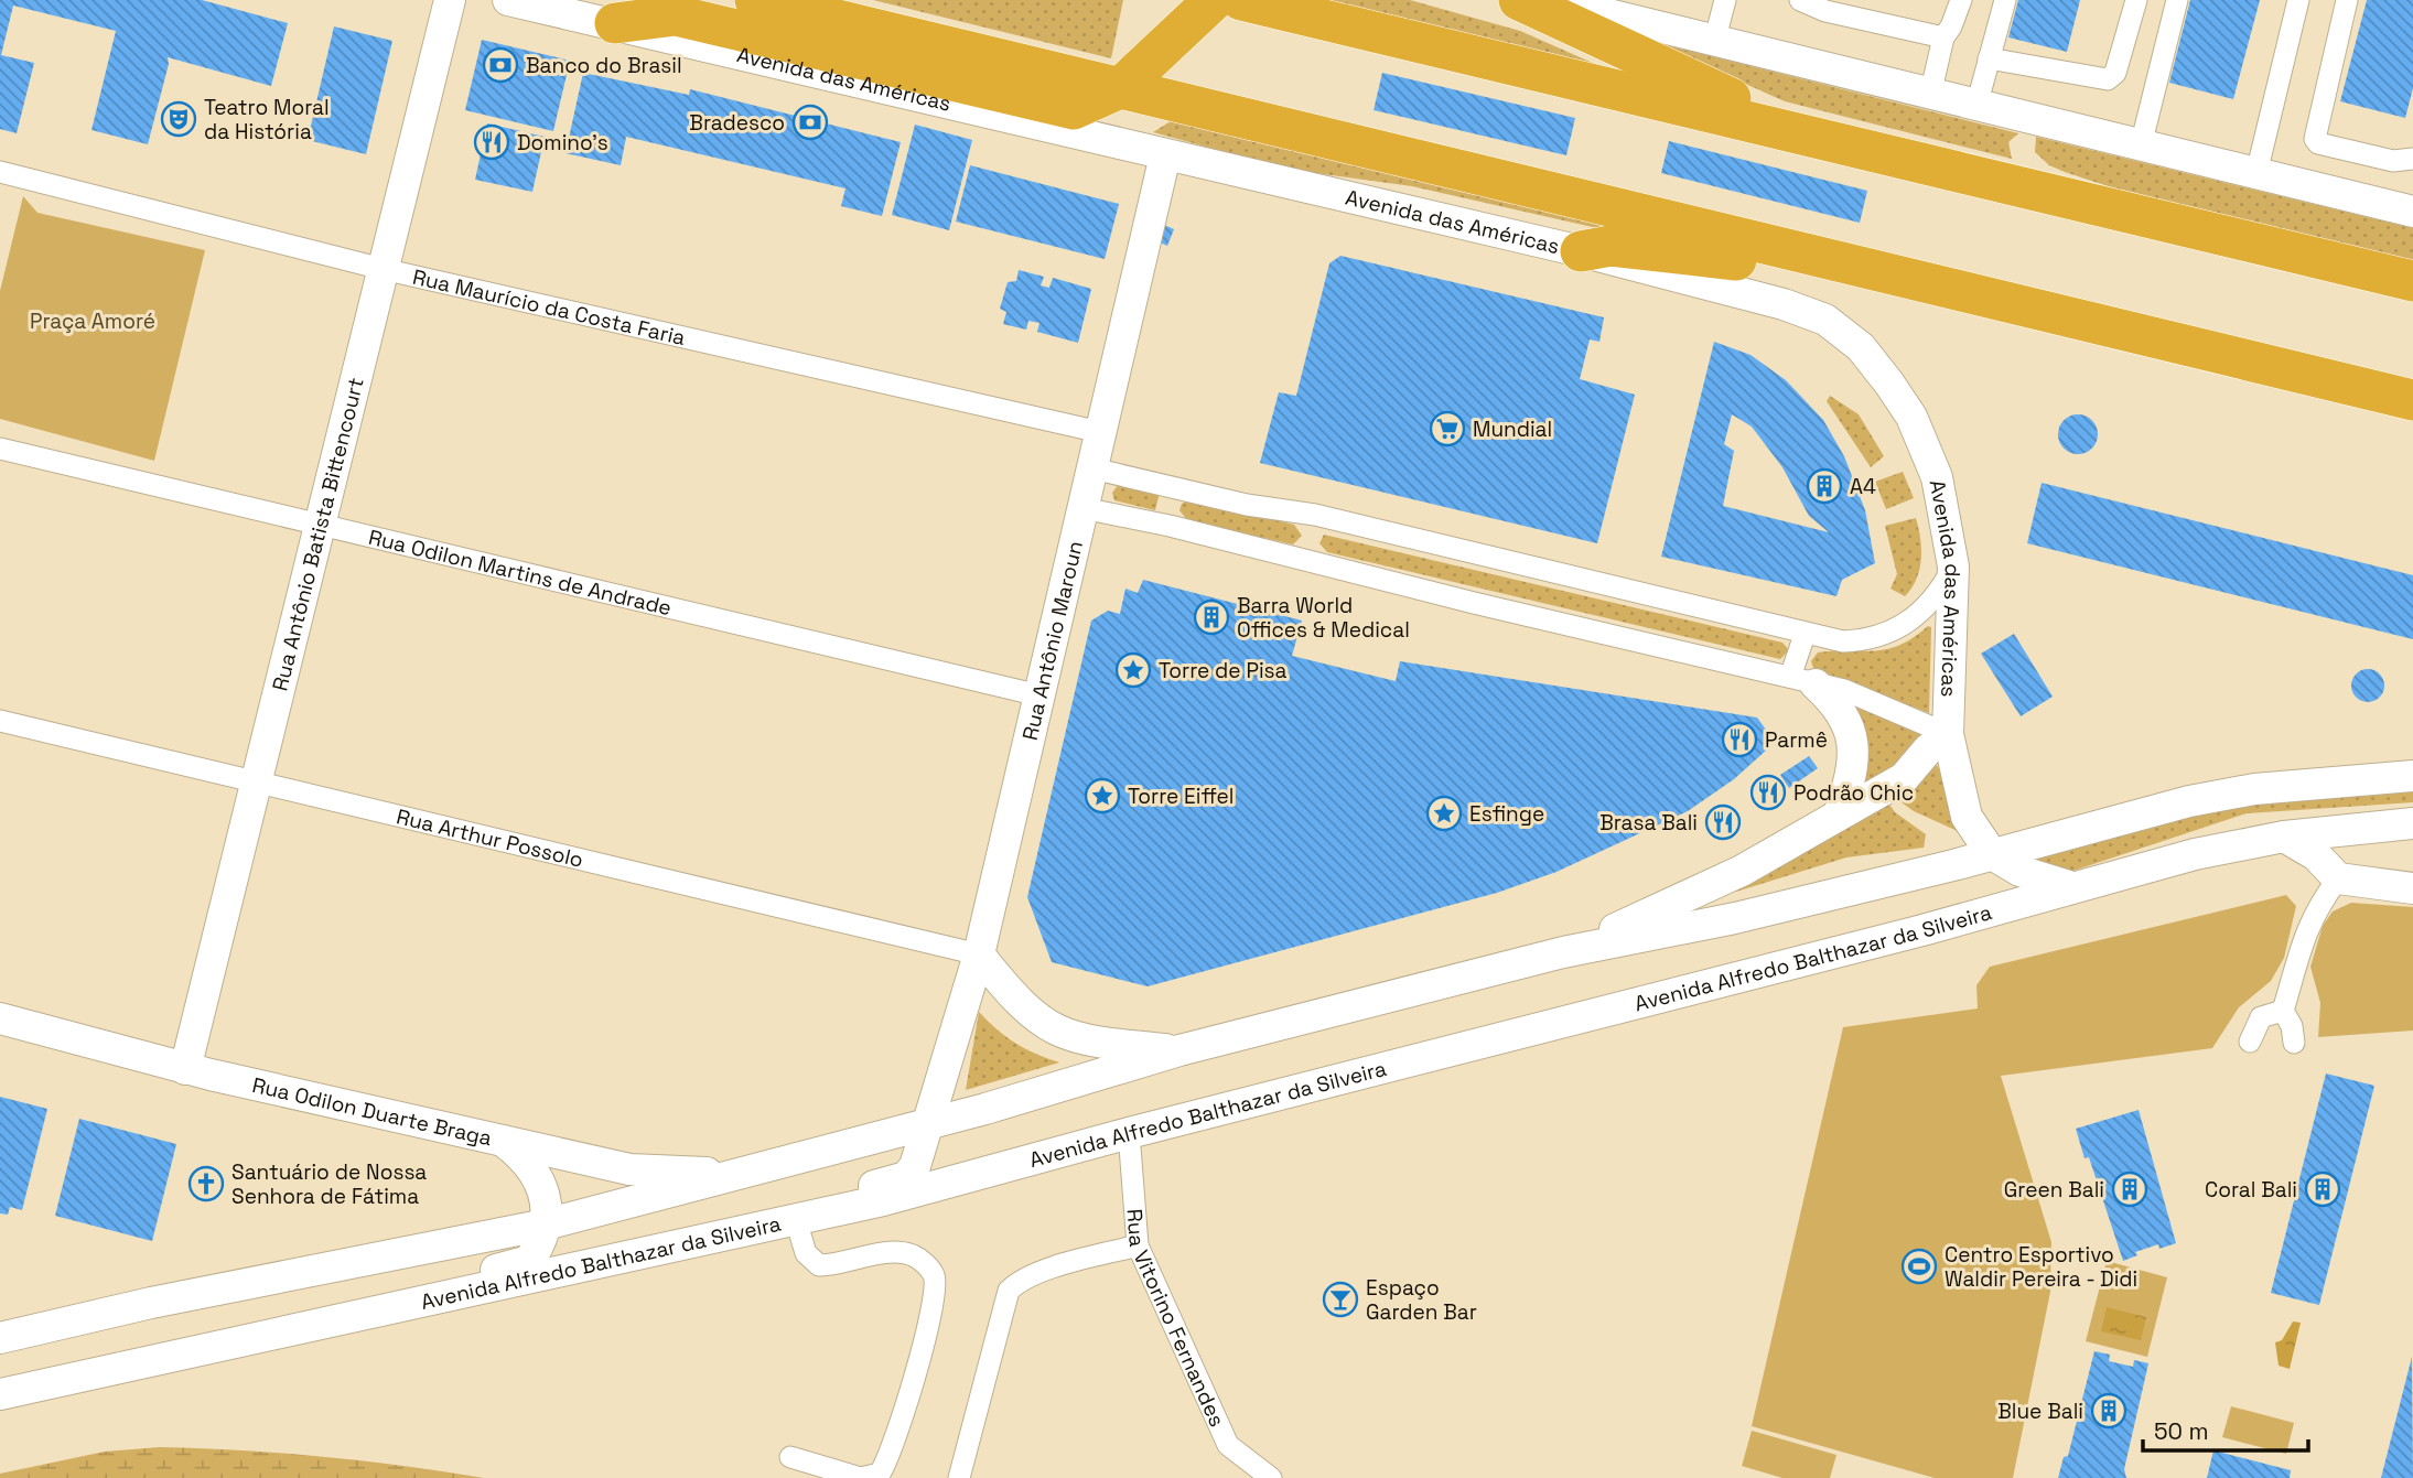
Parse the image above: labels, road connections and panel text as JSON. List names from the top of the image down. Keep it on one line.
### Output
{"streets":{"main road":["Avenida das Américas","Rua Antônio Batista Bittencourt","Rua Antônio Maroun","Avenida Alfredo Balthazar da Silveira","Rua Odilon Duarte Braga"],"street":["Rua Maurício da Costa Faria","Rua Odilon Martins de Andrade","Rua Arthur Possolo","Rua Vitorino Fernandes"]},"crossings":[["Avenida das Américas","Rua Antônio Maroun"],["Rua Maurício da Costa Faria","Rua Antônio Batista Bittencourt"],["Rua Maurício da Costa Faria","Rua Antônio Maroun"],["Rua Antônio Batista Bittencourt","Rua Odilon Martins de Andrade"],["Rua Antônio Batista Bittencourt","Rua Arthur Possolo"],["Rua Antônio Batista Bittencourt","Rua Odilon Duarte Braga"],["Rua Odilon Martins de Andrade","Rua Antônio Maroun"],["Rua Antônio Maroun","Rua Arthur Possolo"],["Rua Antônio Maroun","Avenida Alfredo Balthazar da Silveira"],["Avenida Alfredo Balthazar da Silveira","Rua Vitorino Fernandes"]],"parks":["Praça Amoré"],"places":{"bank":["Banco do Brasil","Bradesco"],"theatre":["Teatro Moral da História"],"restaurant":["Domino's","Parmê","Podrão Chic","Brasa Bali"],"supermarket":["Mundial"],"building":["A4","Barra World Offices & Medical","Green Bali","Coral Bali","Blue Bali"],"place":["Torre de Pisa","Torre Eiffel","Esfinge"],"church":["Santuário de Nossa Senhora de Fátima"],"sports":["Centro Esportivo Waldir Pereira - Didi"],"bar":["Espaço Garden Bar"]},"scale_bar":"50 m"}
